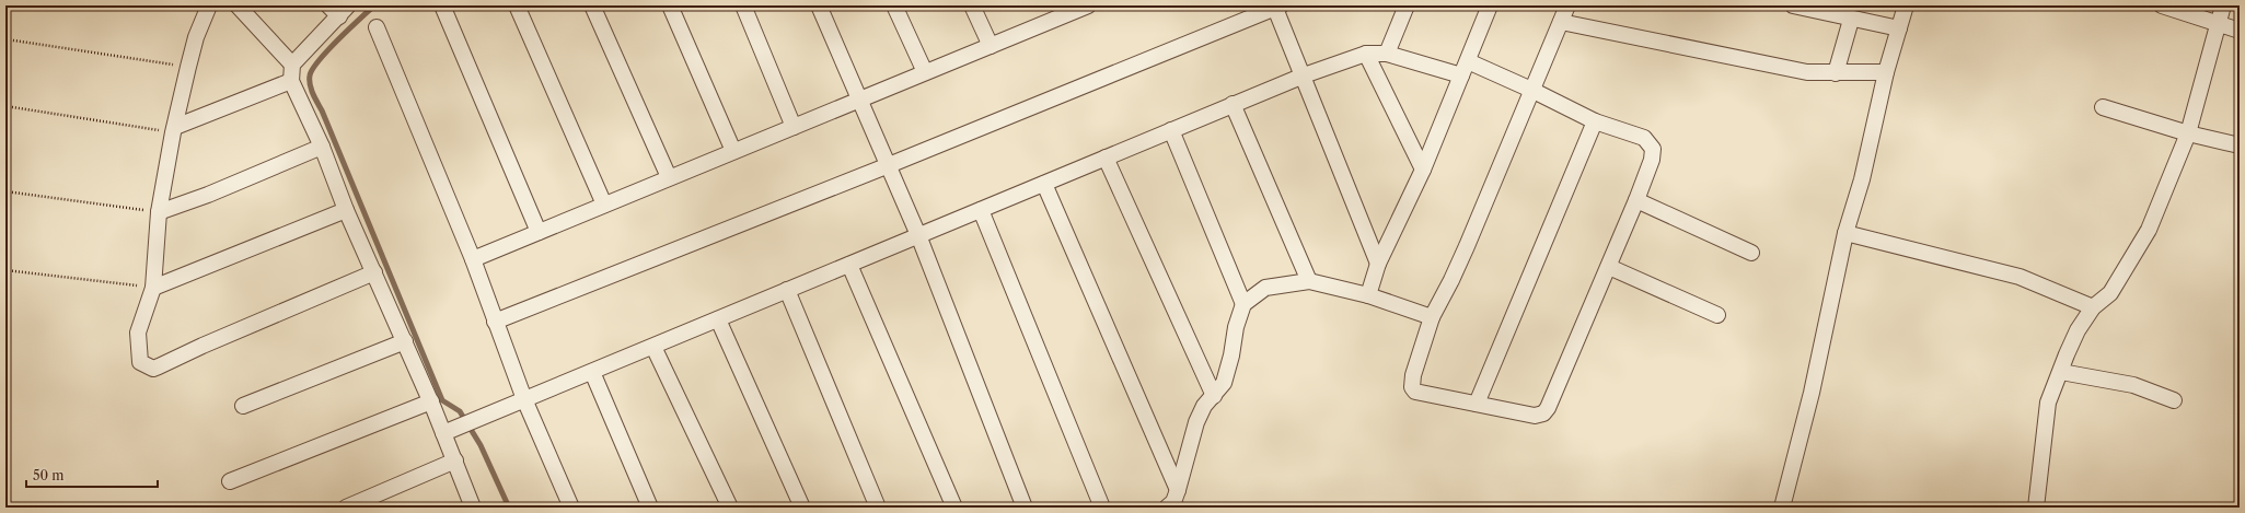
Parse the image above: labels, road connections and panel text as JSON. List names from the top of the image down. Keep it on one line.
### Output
{"scale_bar":"50 m"}
